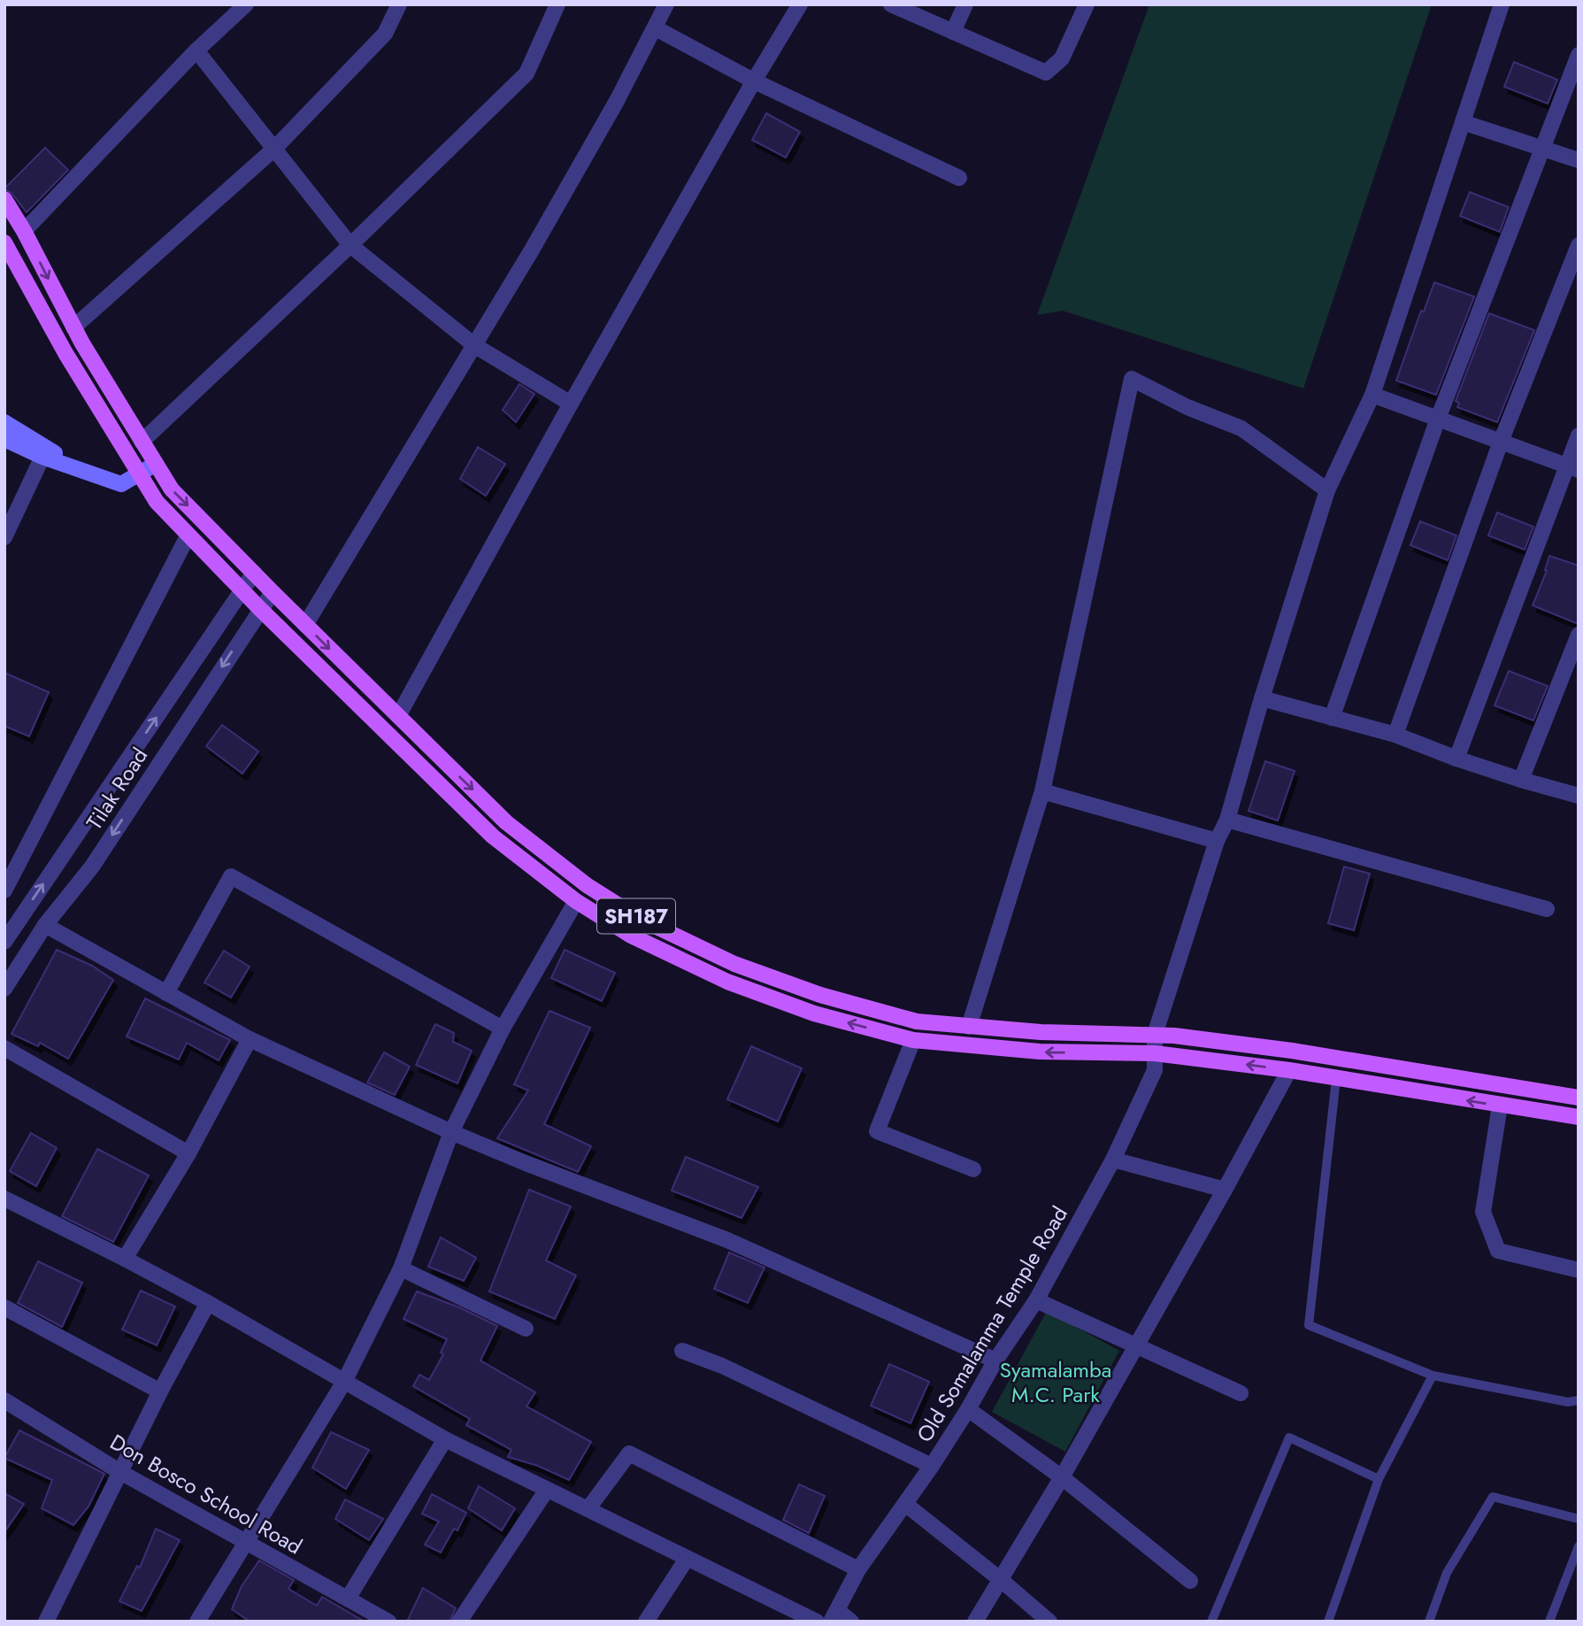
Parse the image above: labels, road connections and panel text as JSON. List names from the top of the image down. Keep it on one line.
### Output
{"streets":{"main road":["SH187"],"street":["Tilak Road","Old Somalamma Temple Road","Don Bosco School Road"]},"crossings":[["Tilak Road","SH187"],["SH187","Old Somalamma Temple Road"]],"parks":["Syamalamba M.C. Park"]}
